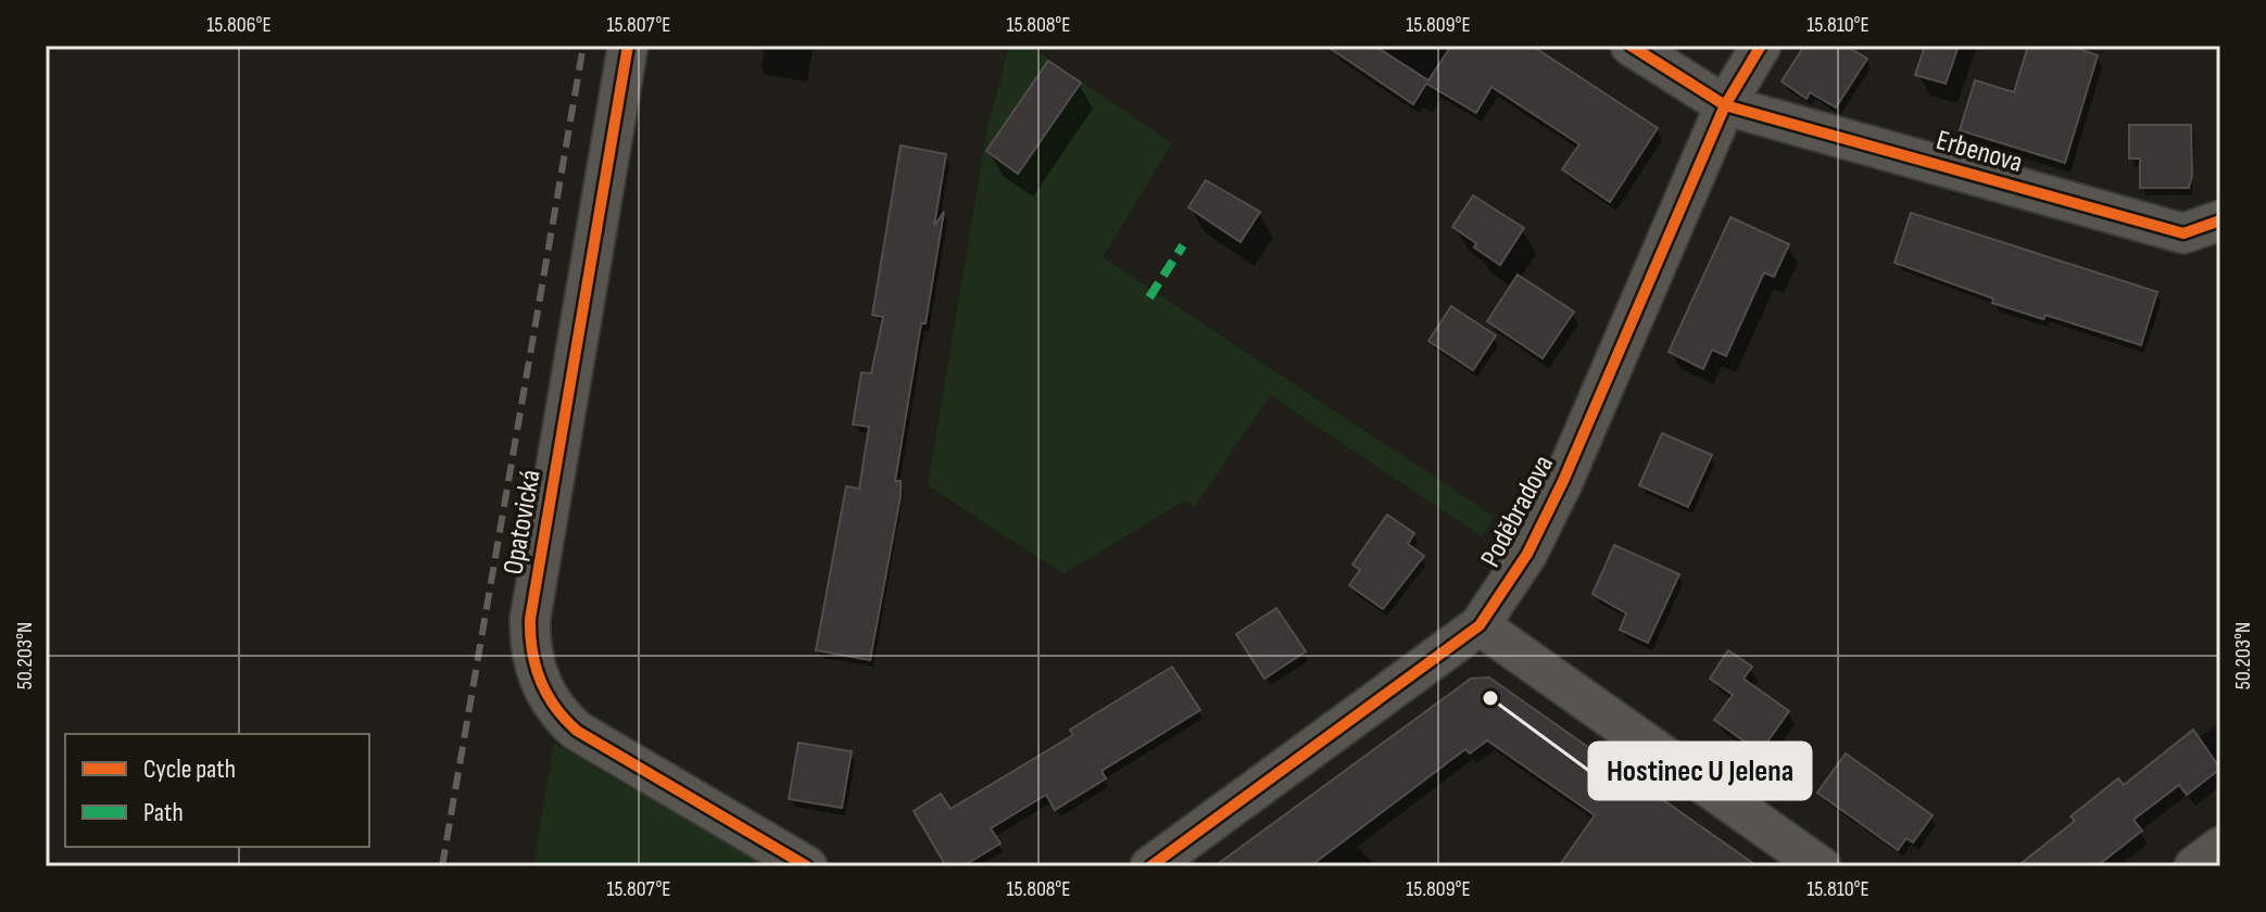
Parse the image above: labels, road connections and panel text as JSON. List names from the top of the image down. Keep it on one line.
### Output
{"streets":{"street":["Erbenova","Poděbradova","Opatovická"]},"crossings":[["Erbenova","Poděbradova"]],"places":["Hostinec U Jelena"],"legend":["Cycle path","Path"],"coordinates":["15.806°E","15.807°E","15.808°E","15.809°E","15.810°E","50.203°N"]}
